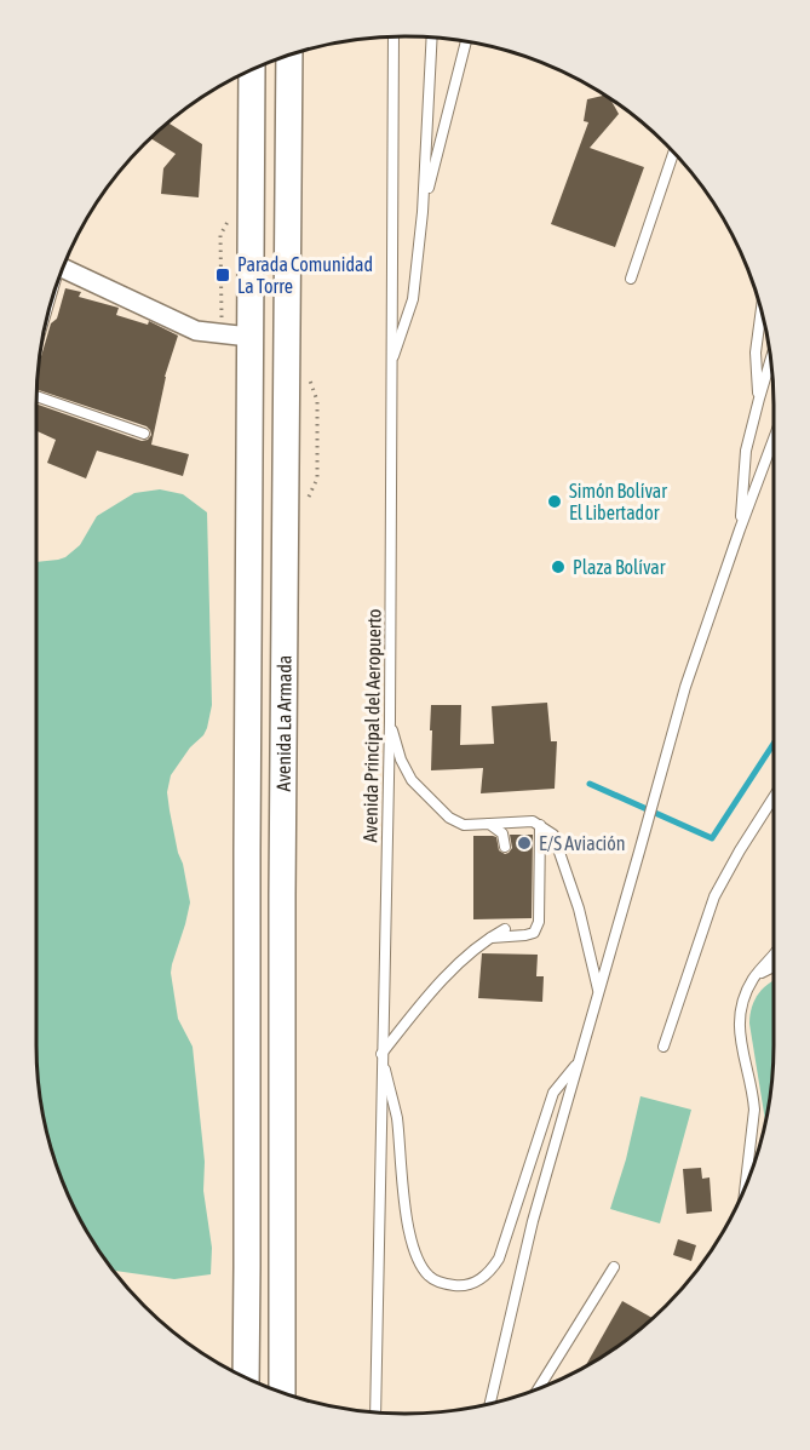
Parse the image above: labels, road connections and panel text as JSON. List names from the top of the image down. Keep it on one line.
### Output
{"streets":{"main road":["Avenida La Armada"],"lane":["Avenida Principal del Aeropuerto"]},"places":{"transit":["Parada Comunidad La Torre"],"other":["Simón Bolívar El Libertador","Plaza Bolívar","E/S Aviación"]}}
